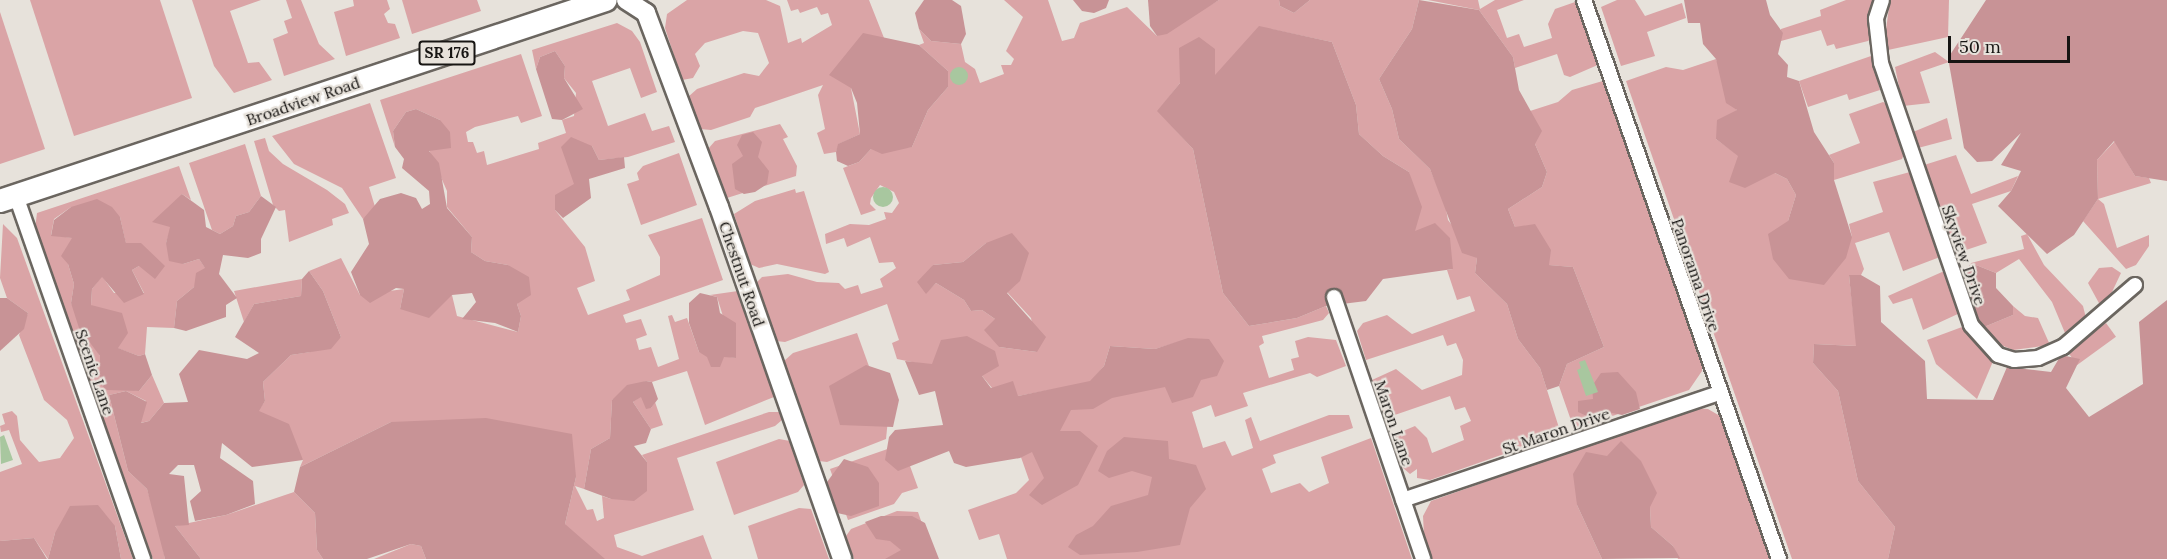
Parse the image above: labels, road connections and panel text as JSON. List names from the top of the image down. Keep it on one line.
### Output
{"streets":{"main road":["SR 176","Broadview Road"],"street":["Skyview Drive","Chestnut Road","Panorama Drive","Scenic Lane","Maron Lane","St Maron Drive"]},"crossings":[["Broadview Road","Scenic Lane"],["Panorama Drive","St Maron Drive"],["Maron Lane","St Maron Drive"]],"scale_bar":"50 m"}
